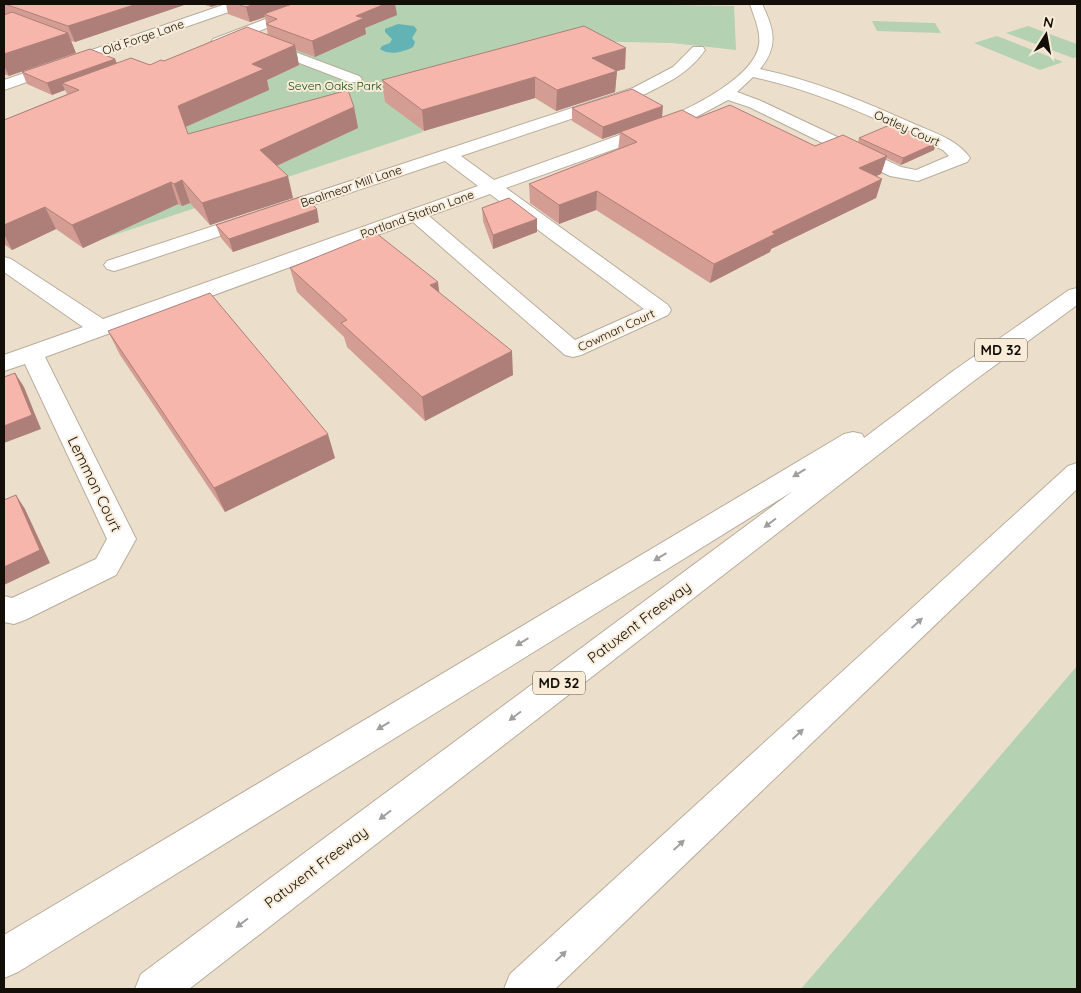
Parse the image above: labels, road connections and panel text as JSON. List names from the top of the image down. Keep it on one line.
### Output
{"streets":{"main road":["Old Forge Lane","Oatley Court","Bealmear Mill Lane","Portland Station Lane","Cowman Court","MD 32","Lemmon Court","Patuxent Freeway"]},"crossings":[["Oatley Court","Portland Station Lane"],["Portland Station Lane","Cowman Court"],["Portland Station Lane","Lemmon Court"]],"parks":["Seven Oaks Park"],"north":"top"}
